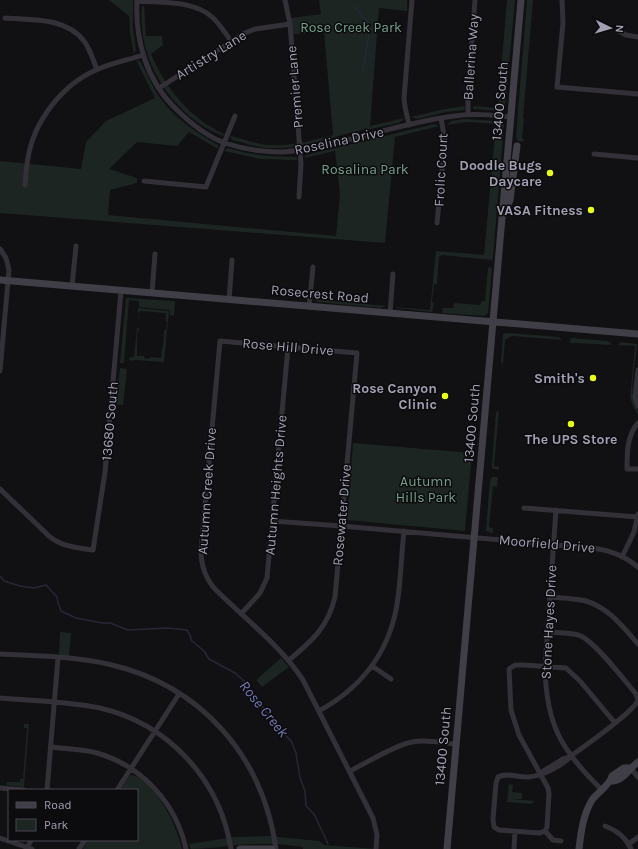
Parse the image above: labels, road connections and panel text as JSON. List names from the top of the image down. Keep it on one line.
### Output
{"streets":{"main road":["13400 South","Rosecrest Road"],"street":["Artistry Lane","Ballerina Way","Premier Lane","Roselina Drive","Frolic Court","Rose Hill Drive","13680 South","Autumn Heights Drive","Autumn Creek Drive","Rosewater Drive","Moorfield Drive","Stone Hayes Drive"]},"crossings":[["Artistry Lane","Premier Lane"],["Artistry Lane","Roselina Drive"],["Ballerina Way","Roselina Drive"],["Premier Lane","Roselina Drive"],["13400 South","Roselina Drive"],["13400 South","Rosecrest Road"],["13400 South","Moorfield Drive"],["Roselina Drive","Frolic Court"],["Rosecrest Road","13680 South"],["Rose Hill Drive","Autumn Heights Drive"],["Rose Hill Drive","Autumn Creek Drive"],["Rose Hill Drive","Rosewater Drive"],["Autumn Heights Drive","Autumn Creek Drive"],["Autumn Heights Drive","Moorfield Drive"],["Autumn Creek Drive","Rosewater Drive"],["Rosewater Drive","Moorfield Drive"],["Moorfield Drive","Stone Hayes Drive"]],"water":["Rose Creek"],"parks":["Rose Creek Park","Rosalina Park","Autumn Hills Park"],"places":["Doodle Bugs Daycare","VASA Fitness","Smith's","Rose Canyon Clinic","The UPS Store"],"legend":["Road","Park"],"north":"right"}
